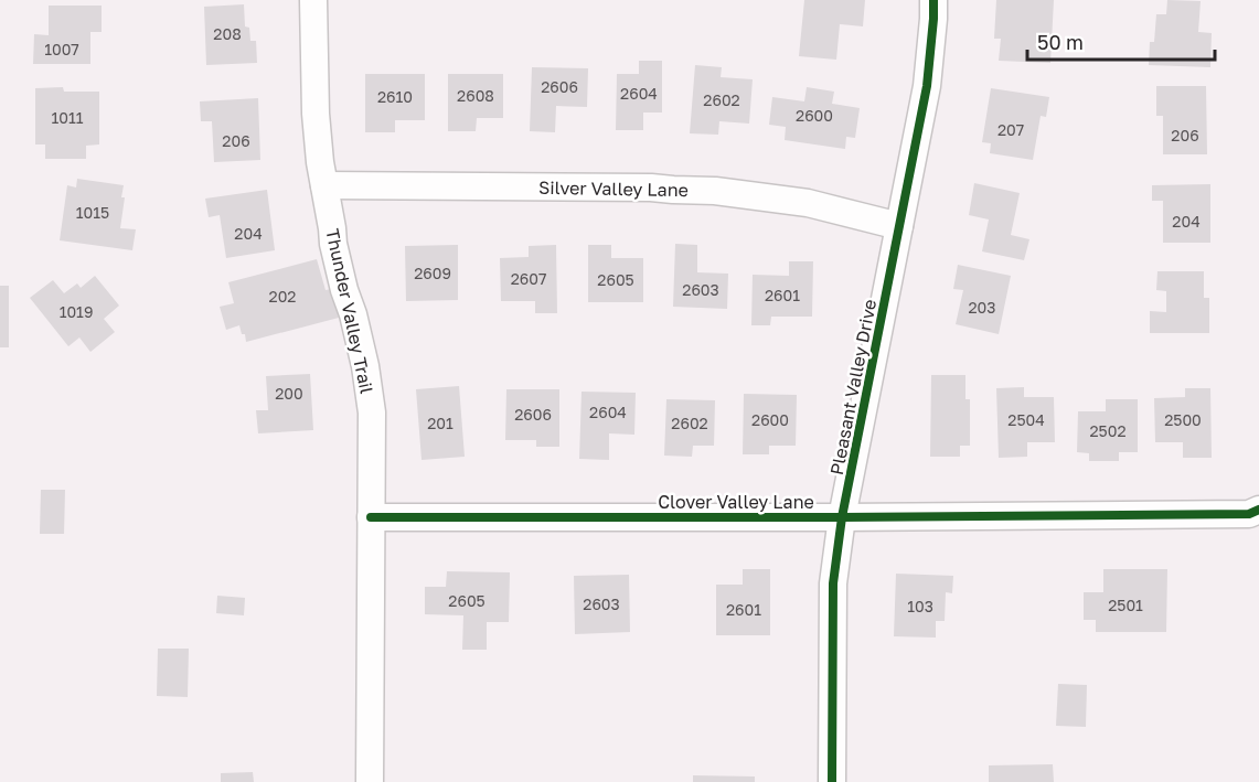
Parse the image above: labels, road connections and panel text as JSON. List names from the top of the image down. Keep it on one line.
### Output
{"streets":{"street":["Silver Valley Lane","Thunder Valley Trail","Pleasant Valley Drive","Clover Valley Lane"]},"crossings":[["Silver Valley Lane","Thunder Valley Trail"],["Silver Valley Lane","Pleasant Valley Drive"],["Thunder Valley Trail","Clover Valley Lane"],["Pleasant Valley Drive","Clover Valley Lane"]],"house_numbers":["208","1007","2606","2604","2608","2610","2602","2600","1011","207","206","206","1015","204","204","2609","2607","2605","2603","2601","202","203","1019","200","2604","2606","2600","2504","2500","201","2602","2502","2605","2603","2501","103","2601"],"scale_bar":"50 m"}
